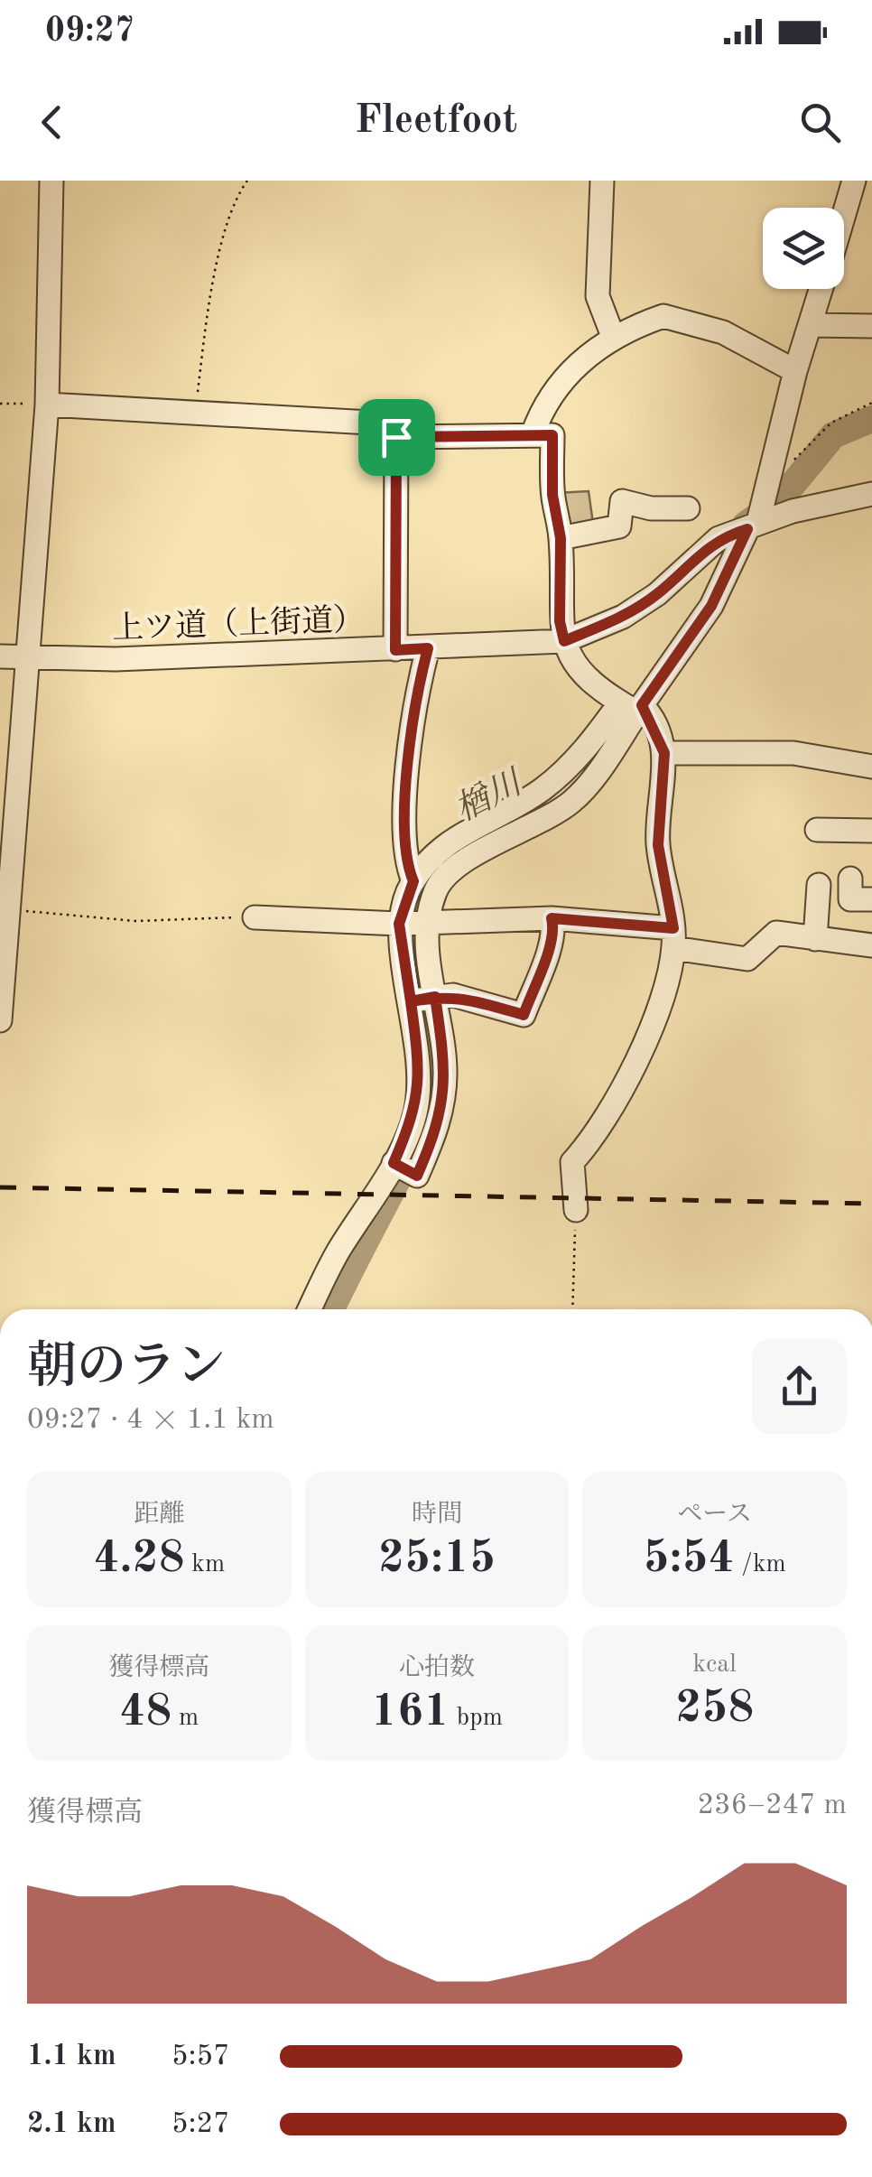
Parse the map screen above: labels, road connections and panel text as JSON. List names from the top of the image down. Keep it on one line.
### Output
{"streets":{"street":["上ツ道（上街道）"]},"water":["楢川"],"page":{"status":"09:27","header":"Fleetfoot","heading":["朝のラン","09:27 · 4 × 1.1 km"],"stats":[["距離","4.28 km"],["時間","25:15"],["ペース","5:54 /km"],["獲得標高","48 m"],["心拍数","161 bpm"],["kcal","258"]],"chart":["獲得標高","236–247 m"],"list":[{"name":"1.1 km","note":"5:57"},{"name":"2.1 km","note":"5:27"}]}}
